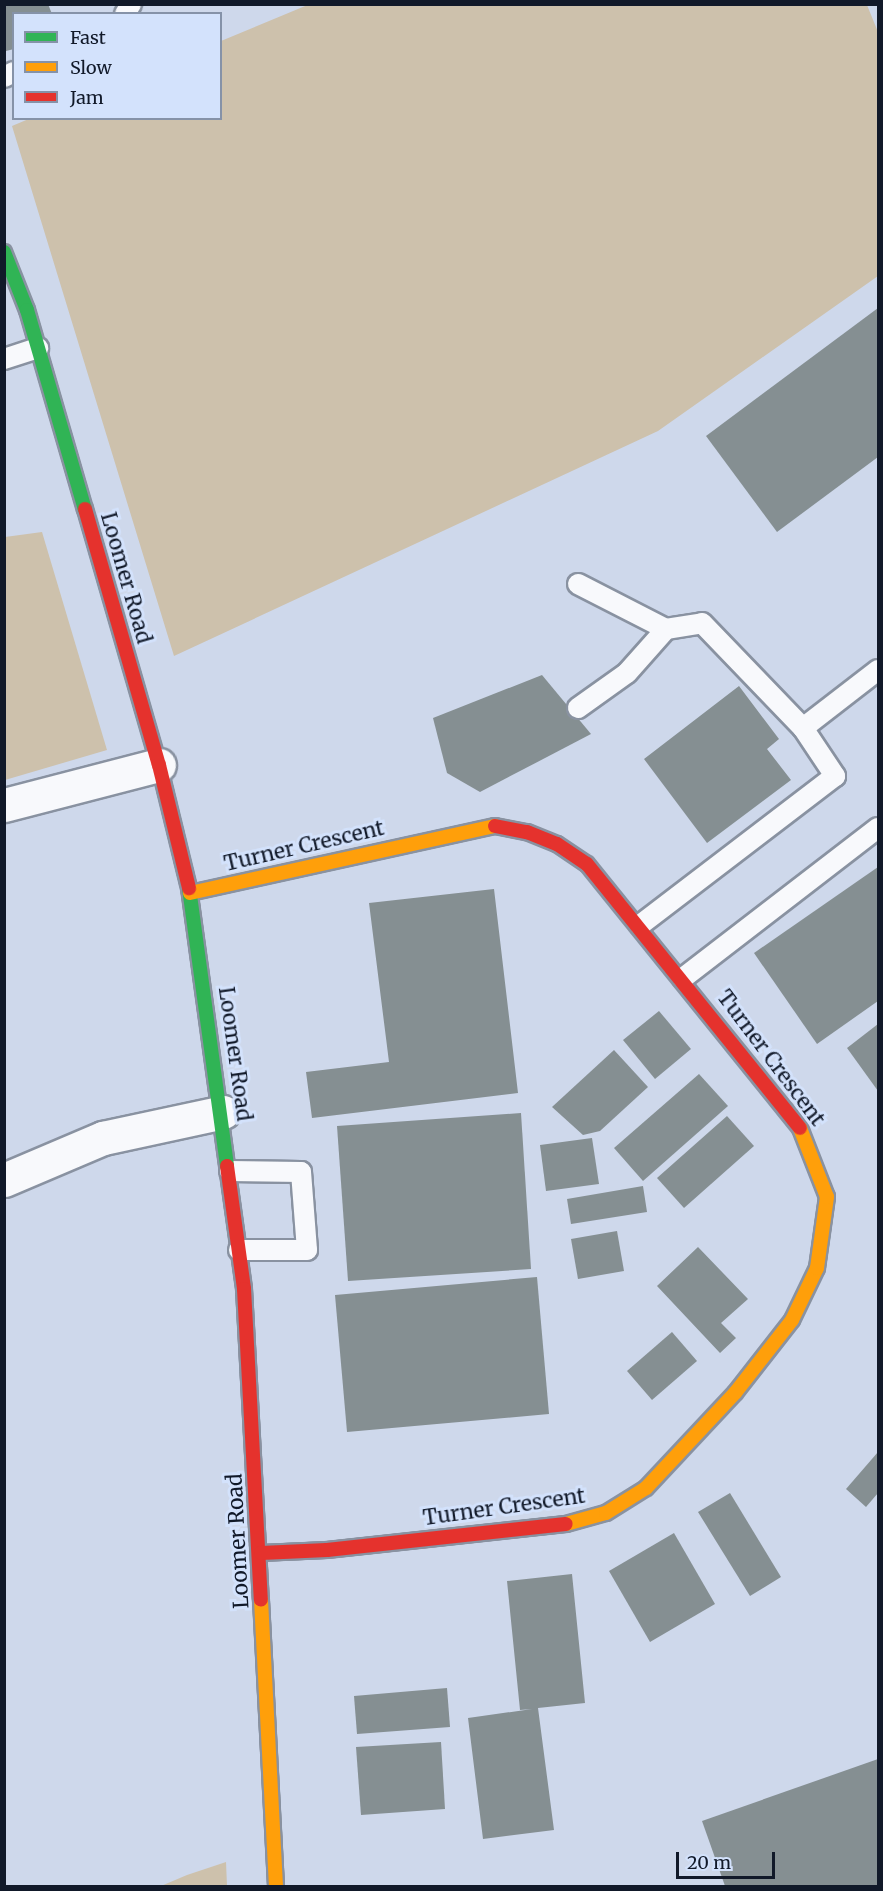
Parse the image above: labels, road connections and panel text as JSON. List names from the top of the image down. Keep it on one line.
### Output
{"streets":{"street":["Loomer Road","Turner Crescent"]},"crossings":[["Loomer Road","Turner Crescent"]],"legend":["Fast","Slow","Jam"],"scale_bar":"20 m"}
